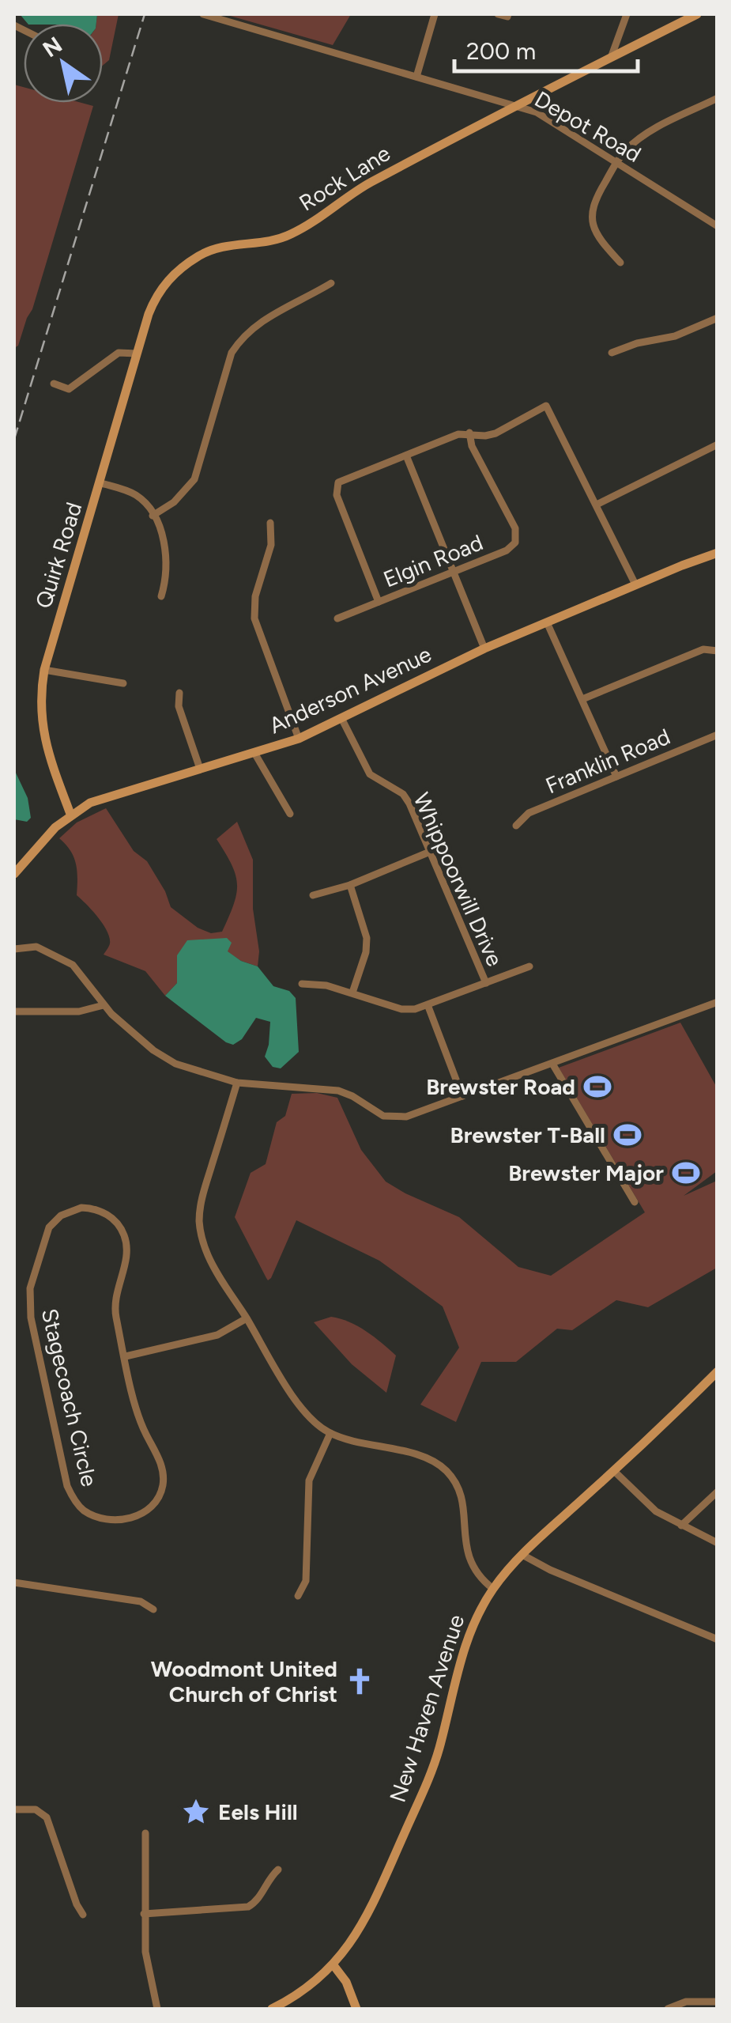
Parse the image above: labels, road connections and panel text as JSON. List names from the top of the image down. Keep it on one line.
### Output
{"streets":{"main road":["Rock Lane","Quirk Road","Anderson Avenue","New Haven Avenue"],"street":["Depot Road","Elgin Road","Franklin Road","Whippoorwill Drive","Stagecoach Circle"]},"crossings":[["Depot Road","Rock Lane"],["Rock Lane","Quirk Road"],["Quirk Road","Anderson Avenue"],["Anderson Avenue","Whippoorwill Drive"]],"places":{"sports":["Brewster Road","Brewster T-Ball","Brewster Major"],"church":["Woodmont United Church of Christ"],"place":["Eels Hill"]},"scale_bar":"200 m","north":"top left"}
